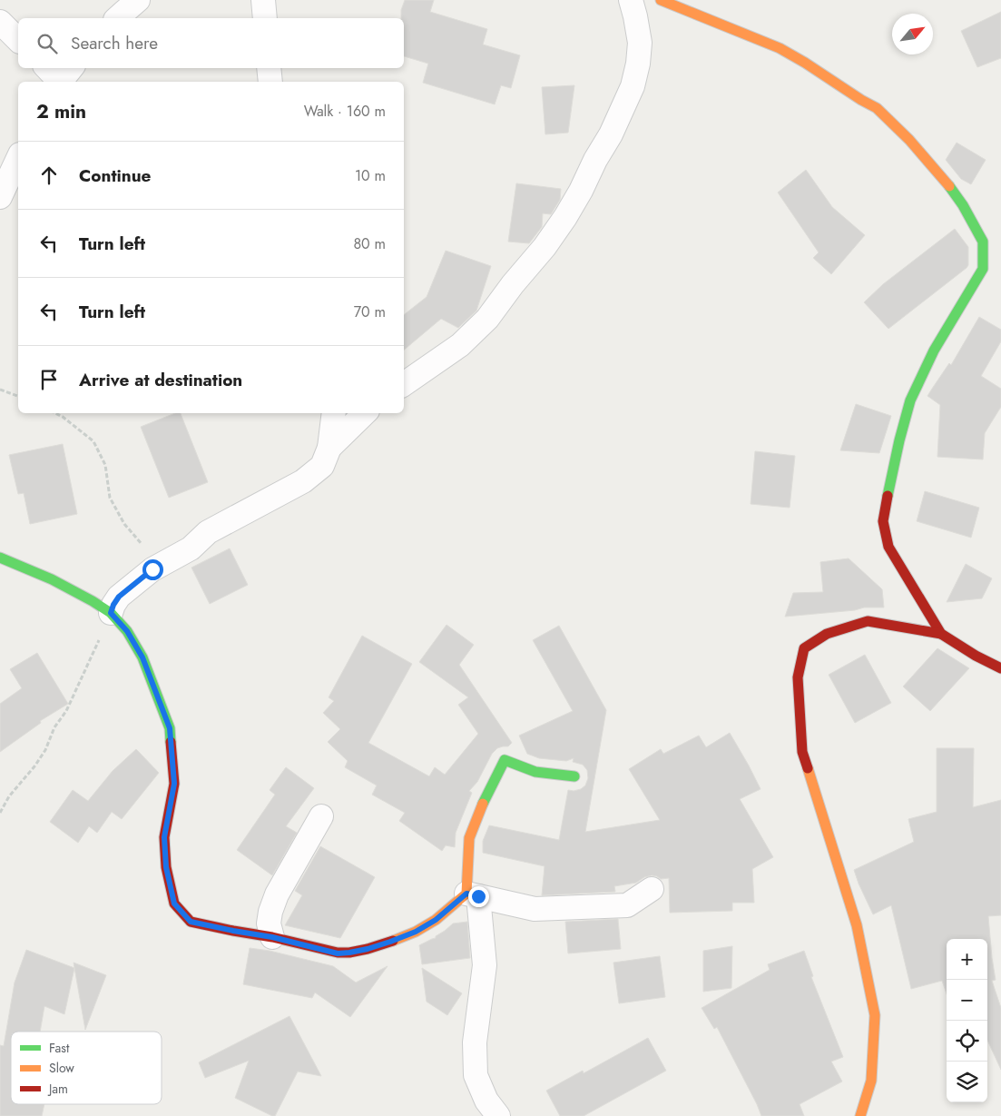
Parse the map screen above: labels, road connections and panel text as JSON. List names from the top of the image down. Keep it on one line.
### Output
{"legend":["Fast","Slow","Jam"],"north":"top right","page":{"search":"Search here","heading":["2 min","Walk · 160 m"],"list":[["Continue","10 m"],["Turn left","80 m"],["Turn left","70 m"],"Arrive at destination"],"map_buttons":["+","−"]}}
